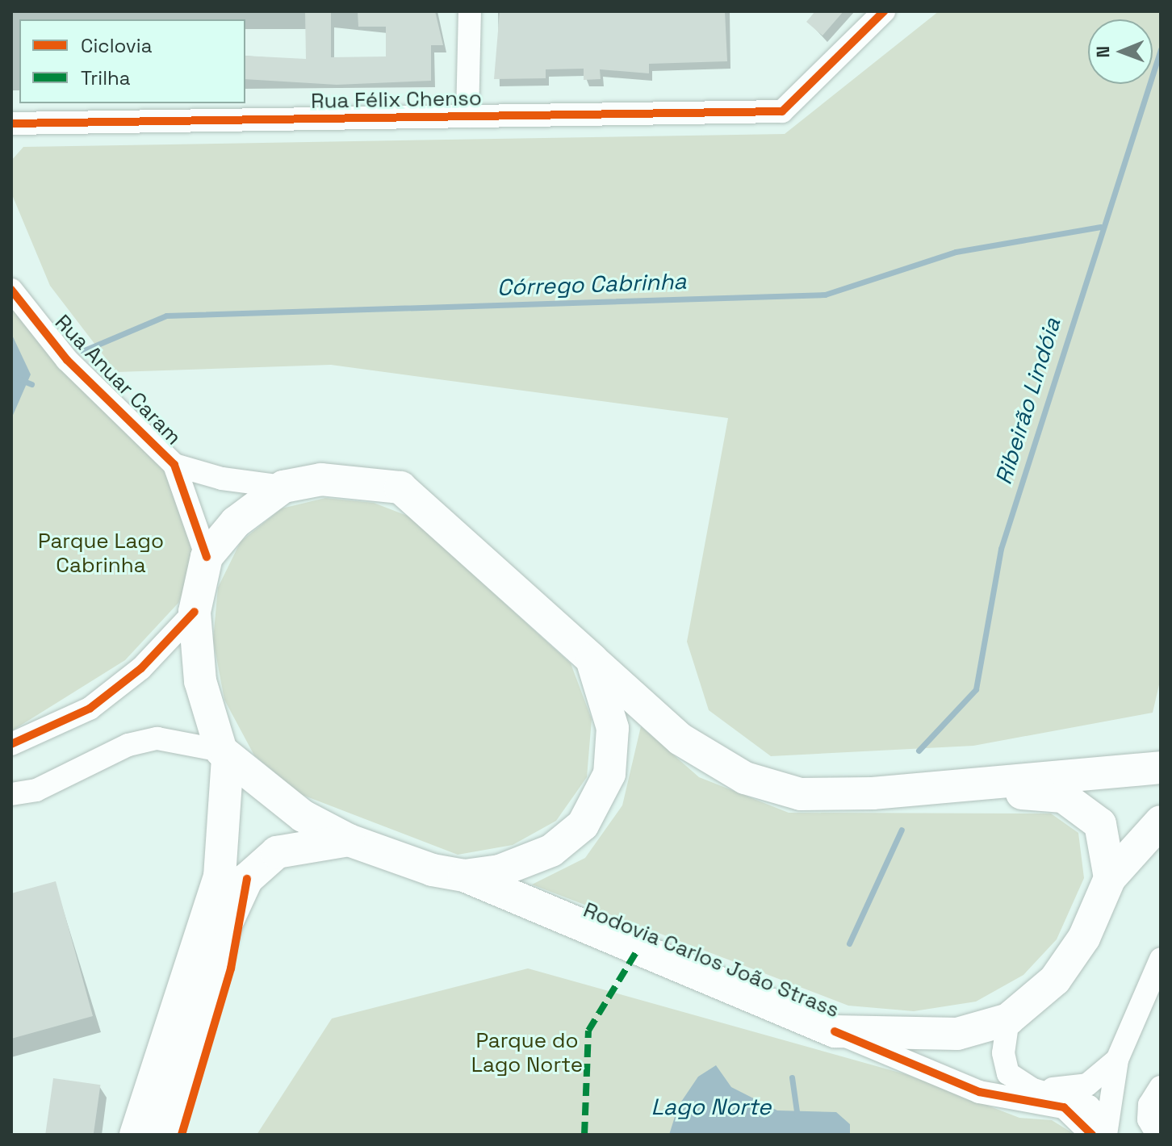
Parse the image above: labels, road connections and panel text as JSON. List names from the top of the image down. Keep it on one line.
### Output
{"streets":{"highway":["Rodovia Carlos João Strass"],"street":["Rua Félix Chenso","Rua Anuar Caram"]},"water":["Córrego Cabrinha","Ribeirão Lindóia","Lago Norte"],"parks":["Parque Lago Cabrinha","Parque do Lago Norte"],"legend":["Ciclovia","Trilha"],"north":"left"}
